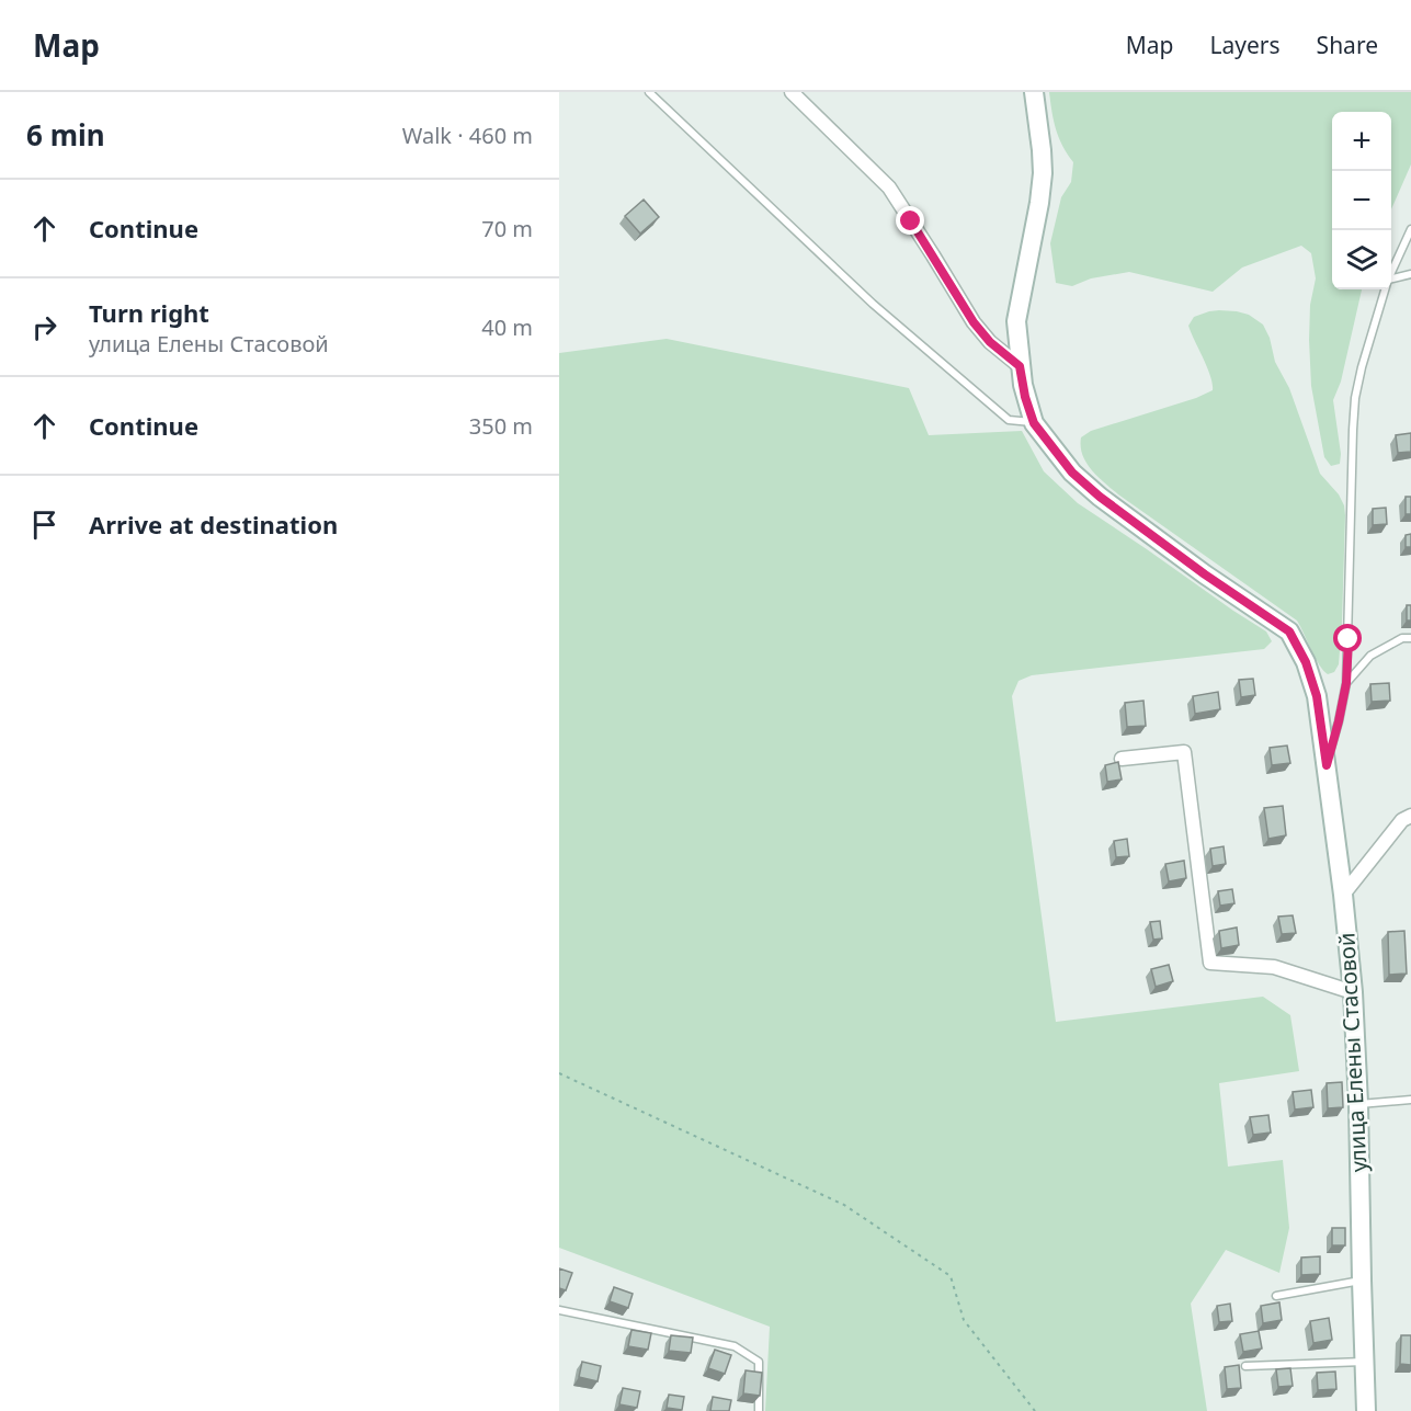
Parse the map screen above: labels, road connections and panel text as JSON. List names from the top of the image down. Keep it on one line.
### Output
{"streets":{"main road":["улица Елены Стасовой"]},"page":{"header":"Map","nav":["Map","Layers","Share"],"heading":["6 min","Walk · 460 m"],"map_buttons":["+","−"],"list":[["Continue","70 m"],["Turn right","улица Елены Стасовой","40 m"],["Continue","350 m"],"Arrive at destination"]}}
